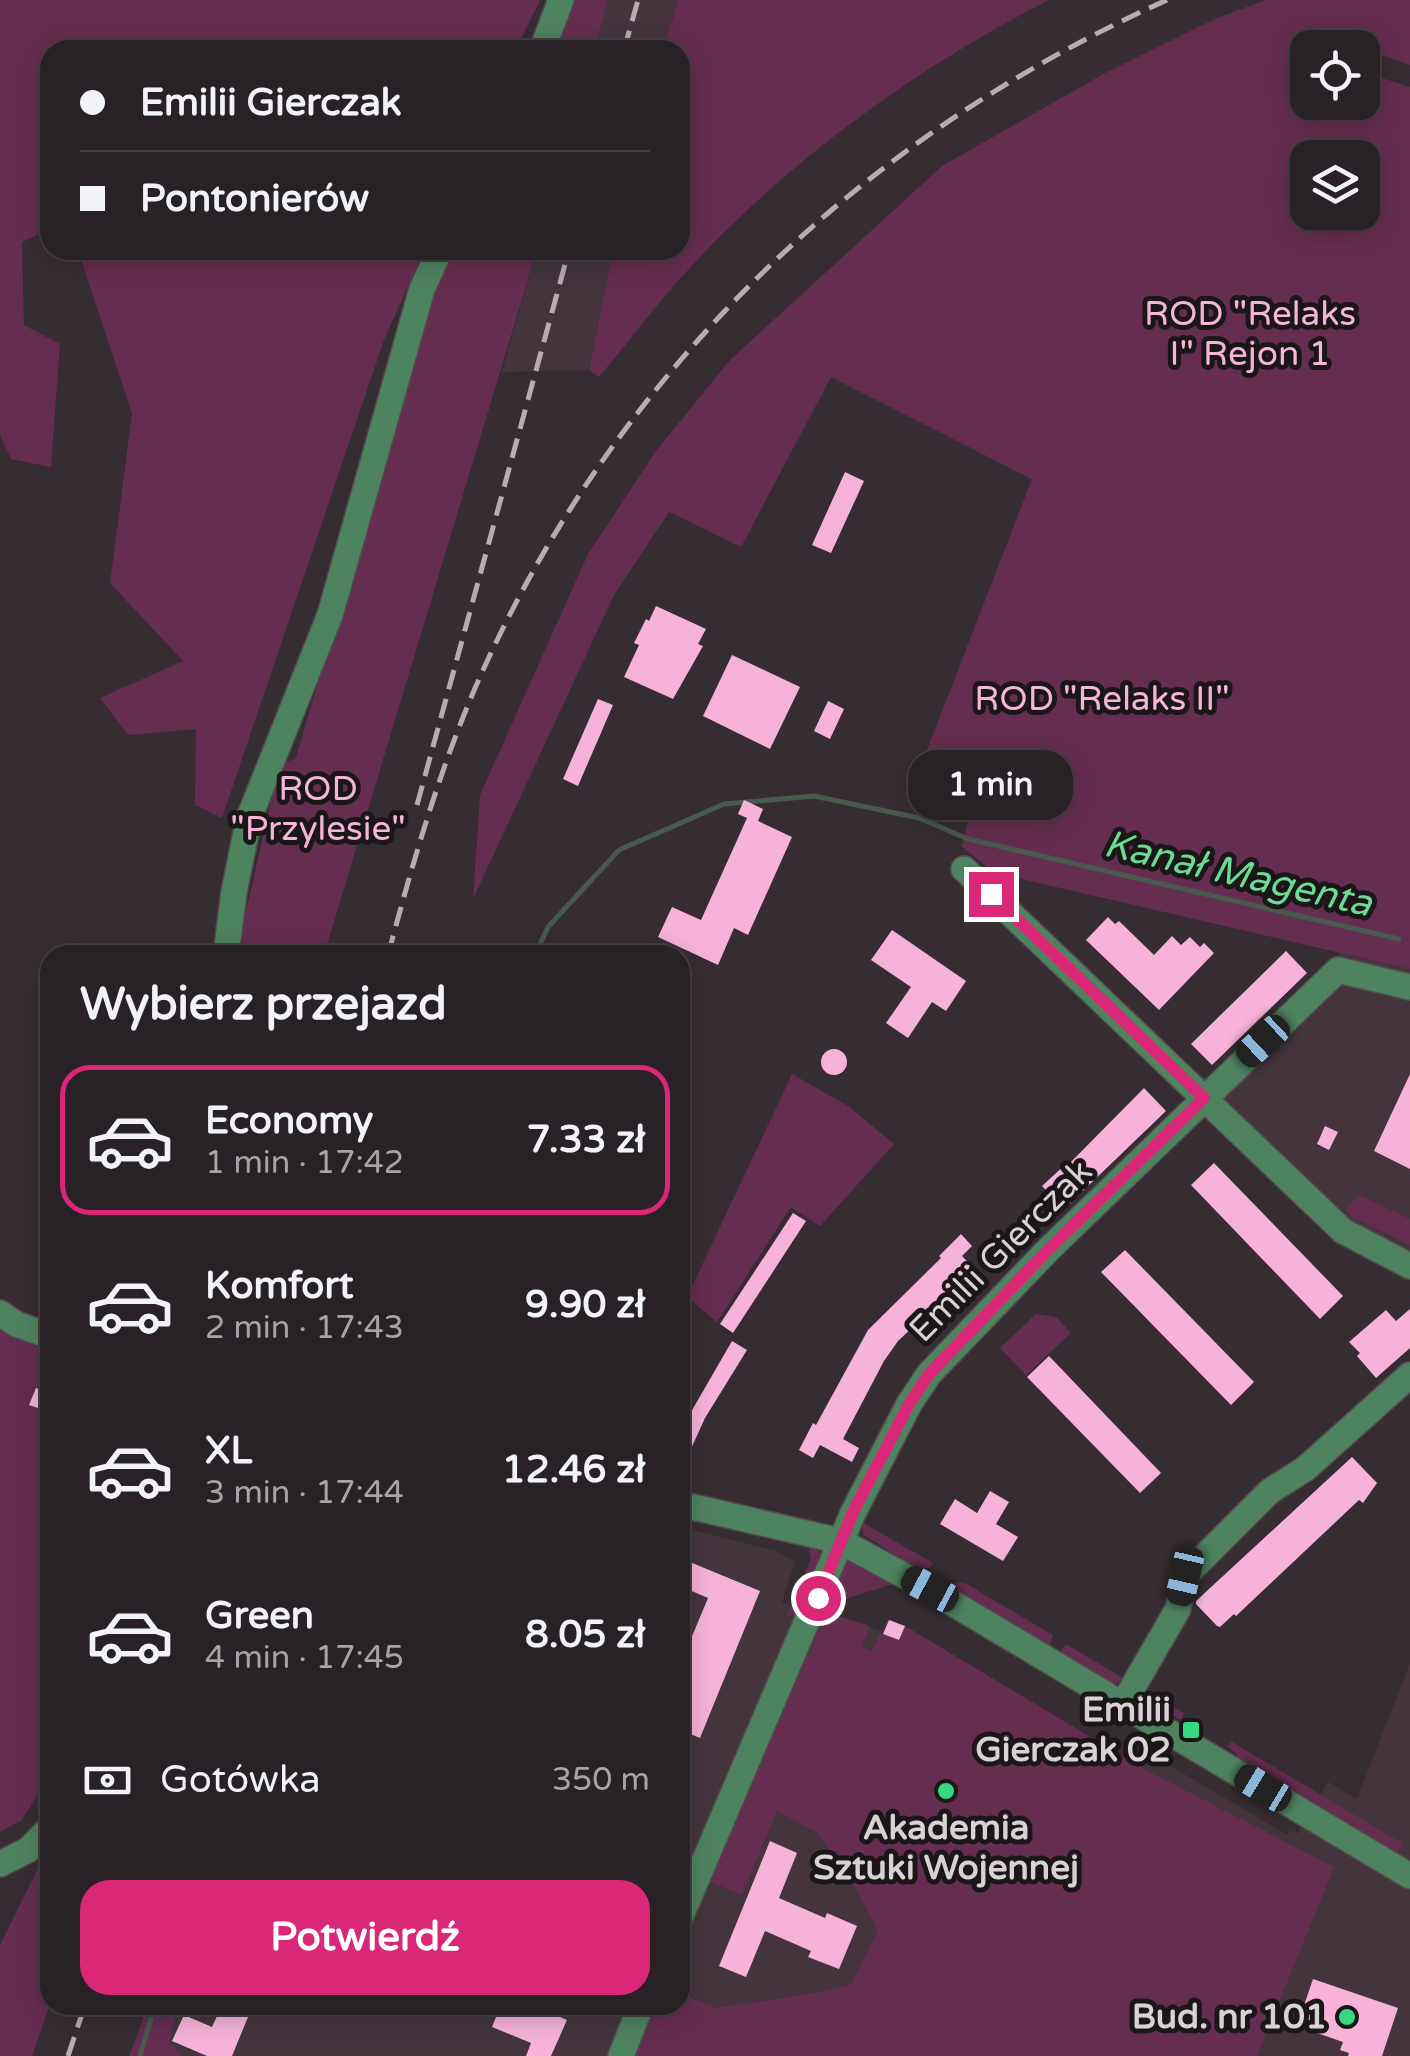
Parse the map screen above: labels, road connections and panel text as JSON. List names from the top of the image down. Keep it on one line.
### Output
{"streets":{"street":["Emilii Gierczak"]},"water":["Kanał Magenta"],"parks":["ROD \"Relaks I\" Rejon 1","ROD \"Relaks II\"","ROD \"Przylesie\""],"places":{"transit":["Emilii Gierczak 02"],"other":["Akademia Sztuki Wojennej","Bud. nr 101"]},"page":{"banner":["Emilii Gierczak","Pontonierów"],"bubble":"1 min","heading":"Wybierz przejazd","list":[{"name":"Economy","note":"1 min · 17:42","value":"7.33 zł"},{"name":"Komfort","note":"2 min · 17:43","value":"9.90 zł"},{"name":"XL","note":"3 min · 17:44","value":"12.46 zł"},{"name":"Green","note":"4 min · 17:45","value":"8.05 zł"}],"pay":["Gotówka","350 m"],"buttons":"Potwierdź"}}
